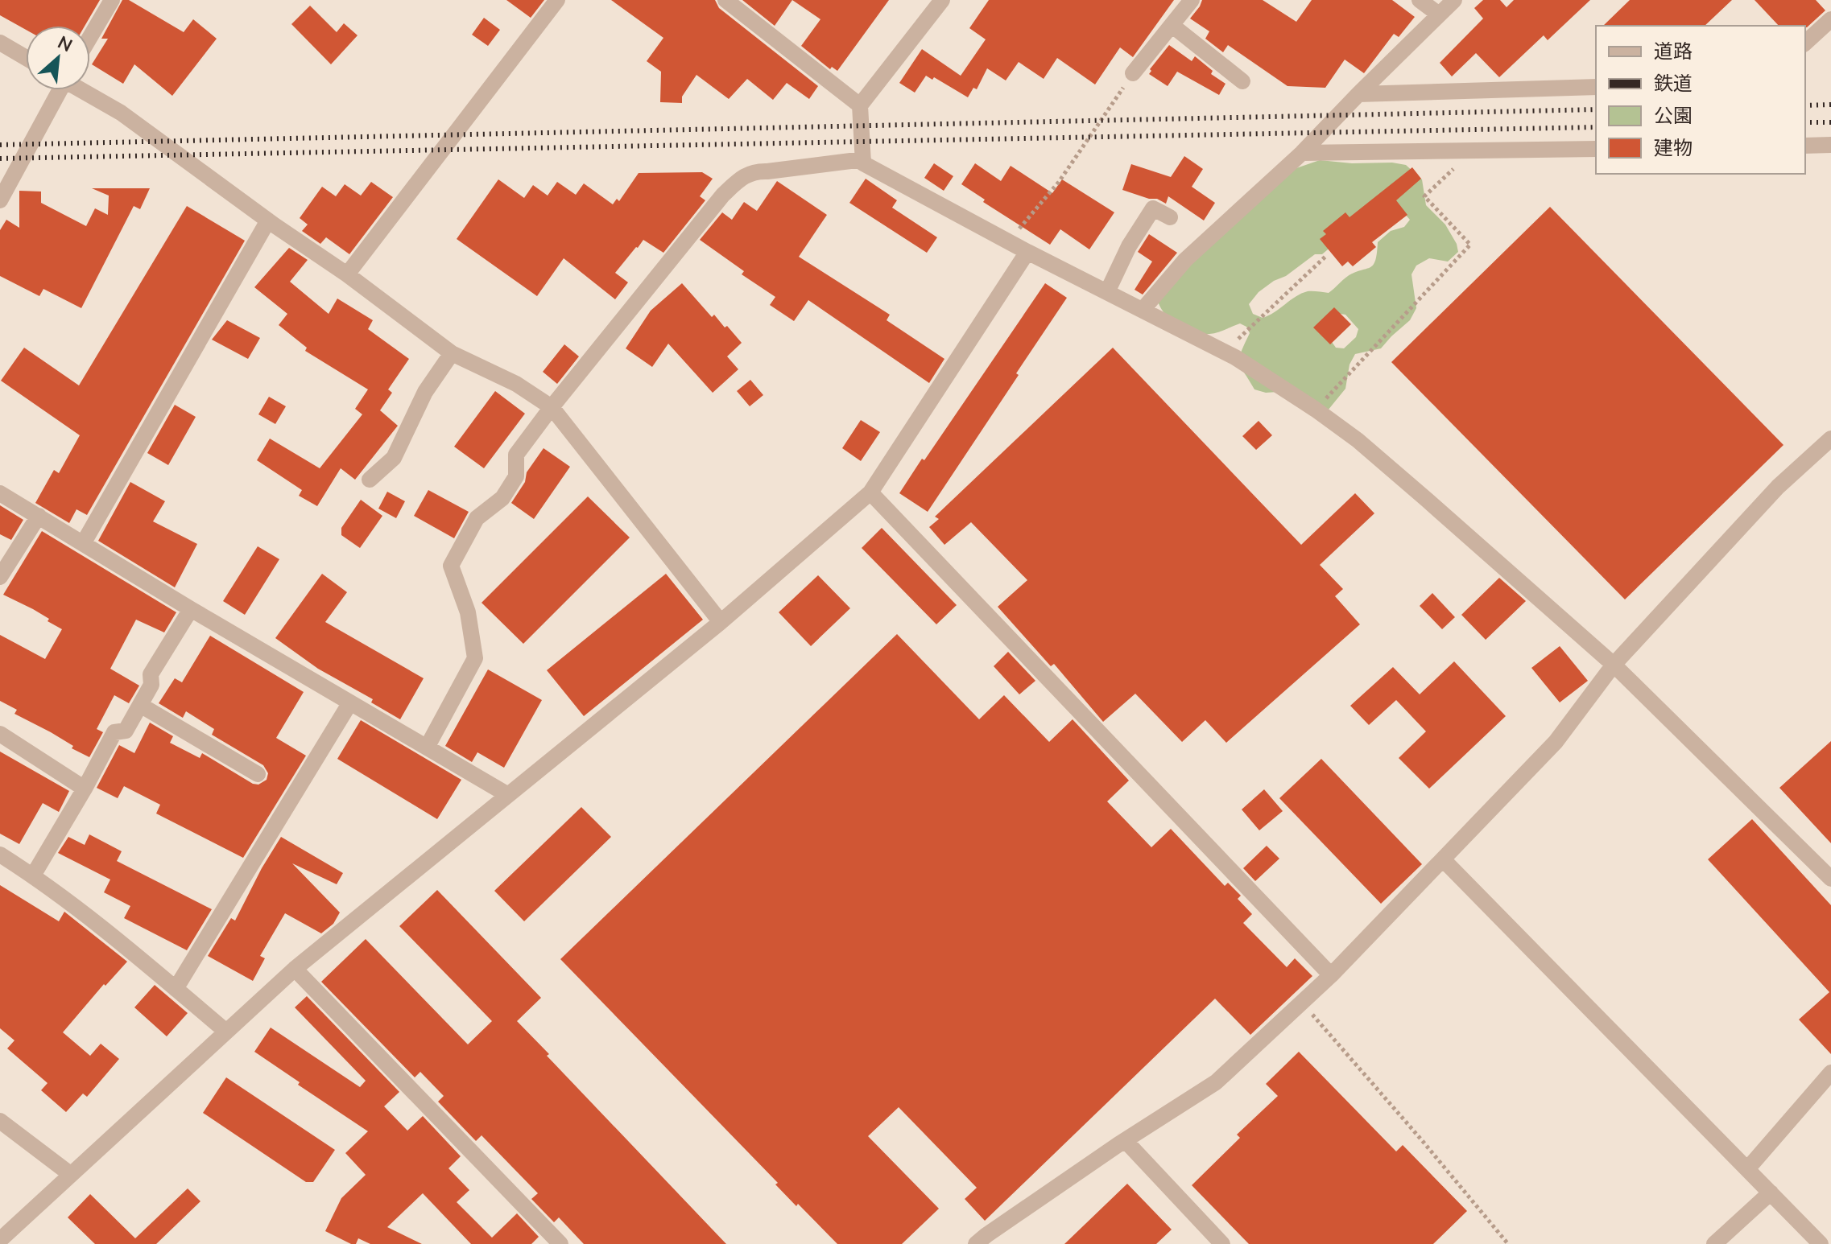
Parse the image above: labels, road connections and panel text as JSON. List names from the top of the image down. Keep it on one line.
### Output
{"legend":["道路","鉄道","公園","建物"],"north":"top right"}
